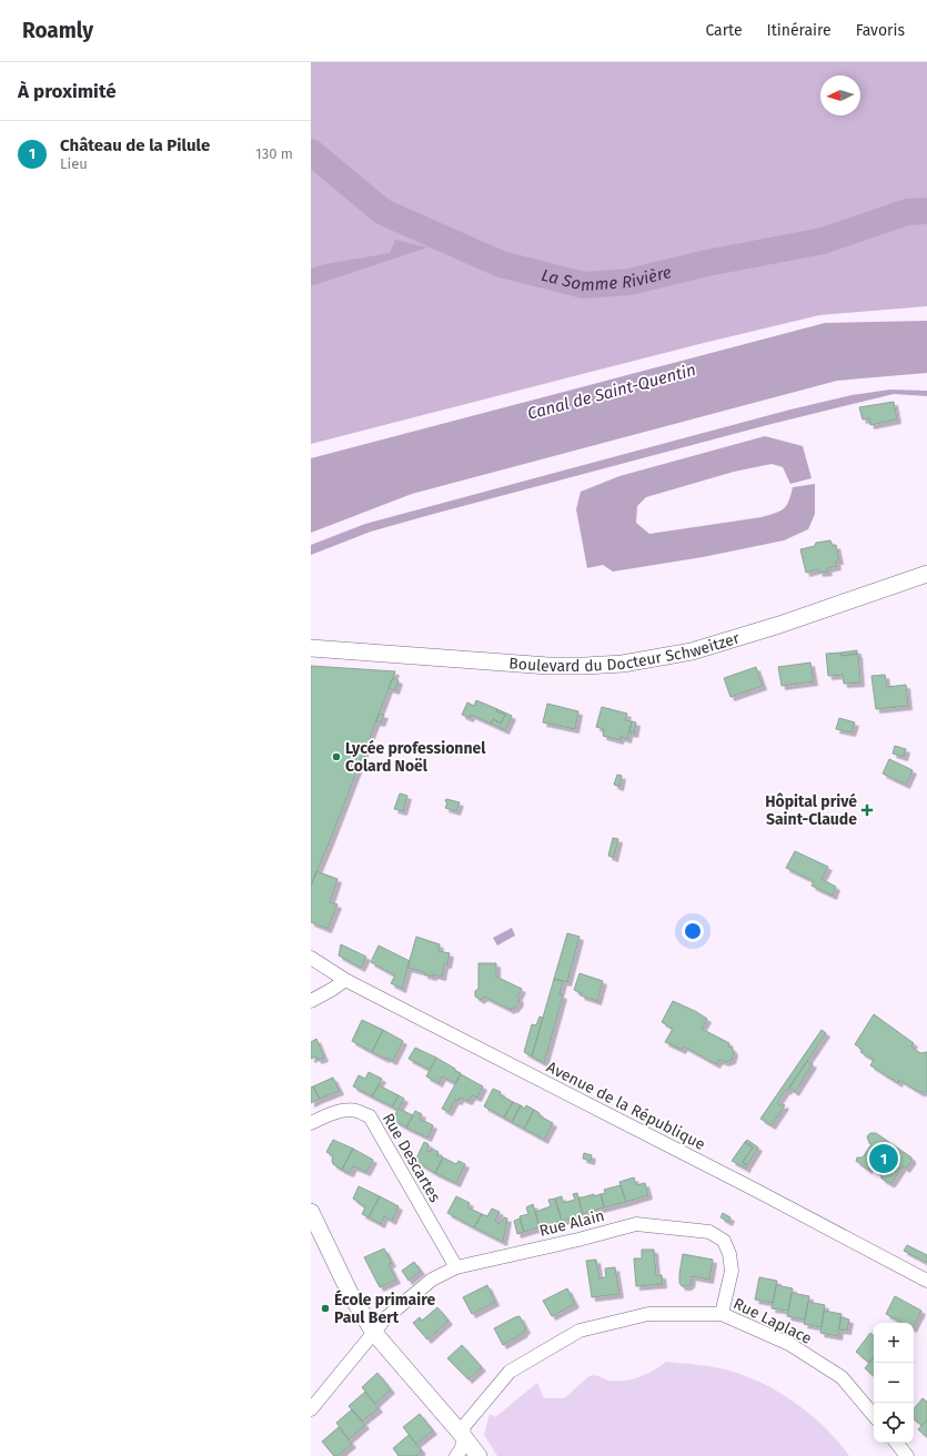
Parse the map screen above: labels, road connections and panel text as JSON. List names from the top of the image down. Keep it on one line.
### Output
{"streets":{"street":["Boulevard du Docteur Schweitzer","Avenue de la République","Rue Descartes","Rue Alain","Rue Laplace"]},"crossings":[["Rue Descartes","Rue Alain"],["Rue Alain","Rue Laplace"]],"water":["La Somme Rivière","Canal de Saint-Quentin"],"places":{"other":["Lycée professionnel Colard Noël","École primaire Paul Bert"],"health":["Hôpital privé Saint-Claude"]},"north":"left","page":{"header":"Roamly","nav":["Carte","Itinéraire","Favoris"],"heading":"À proximité","list":[{"mark":"1","name":"Château de la Pilule","note":"Lieu","value":"130 m"}],"pins":"1","map_buttons":["+","−"]}}
